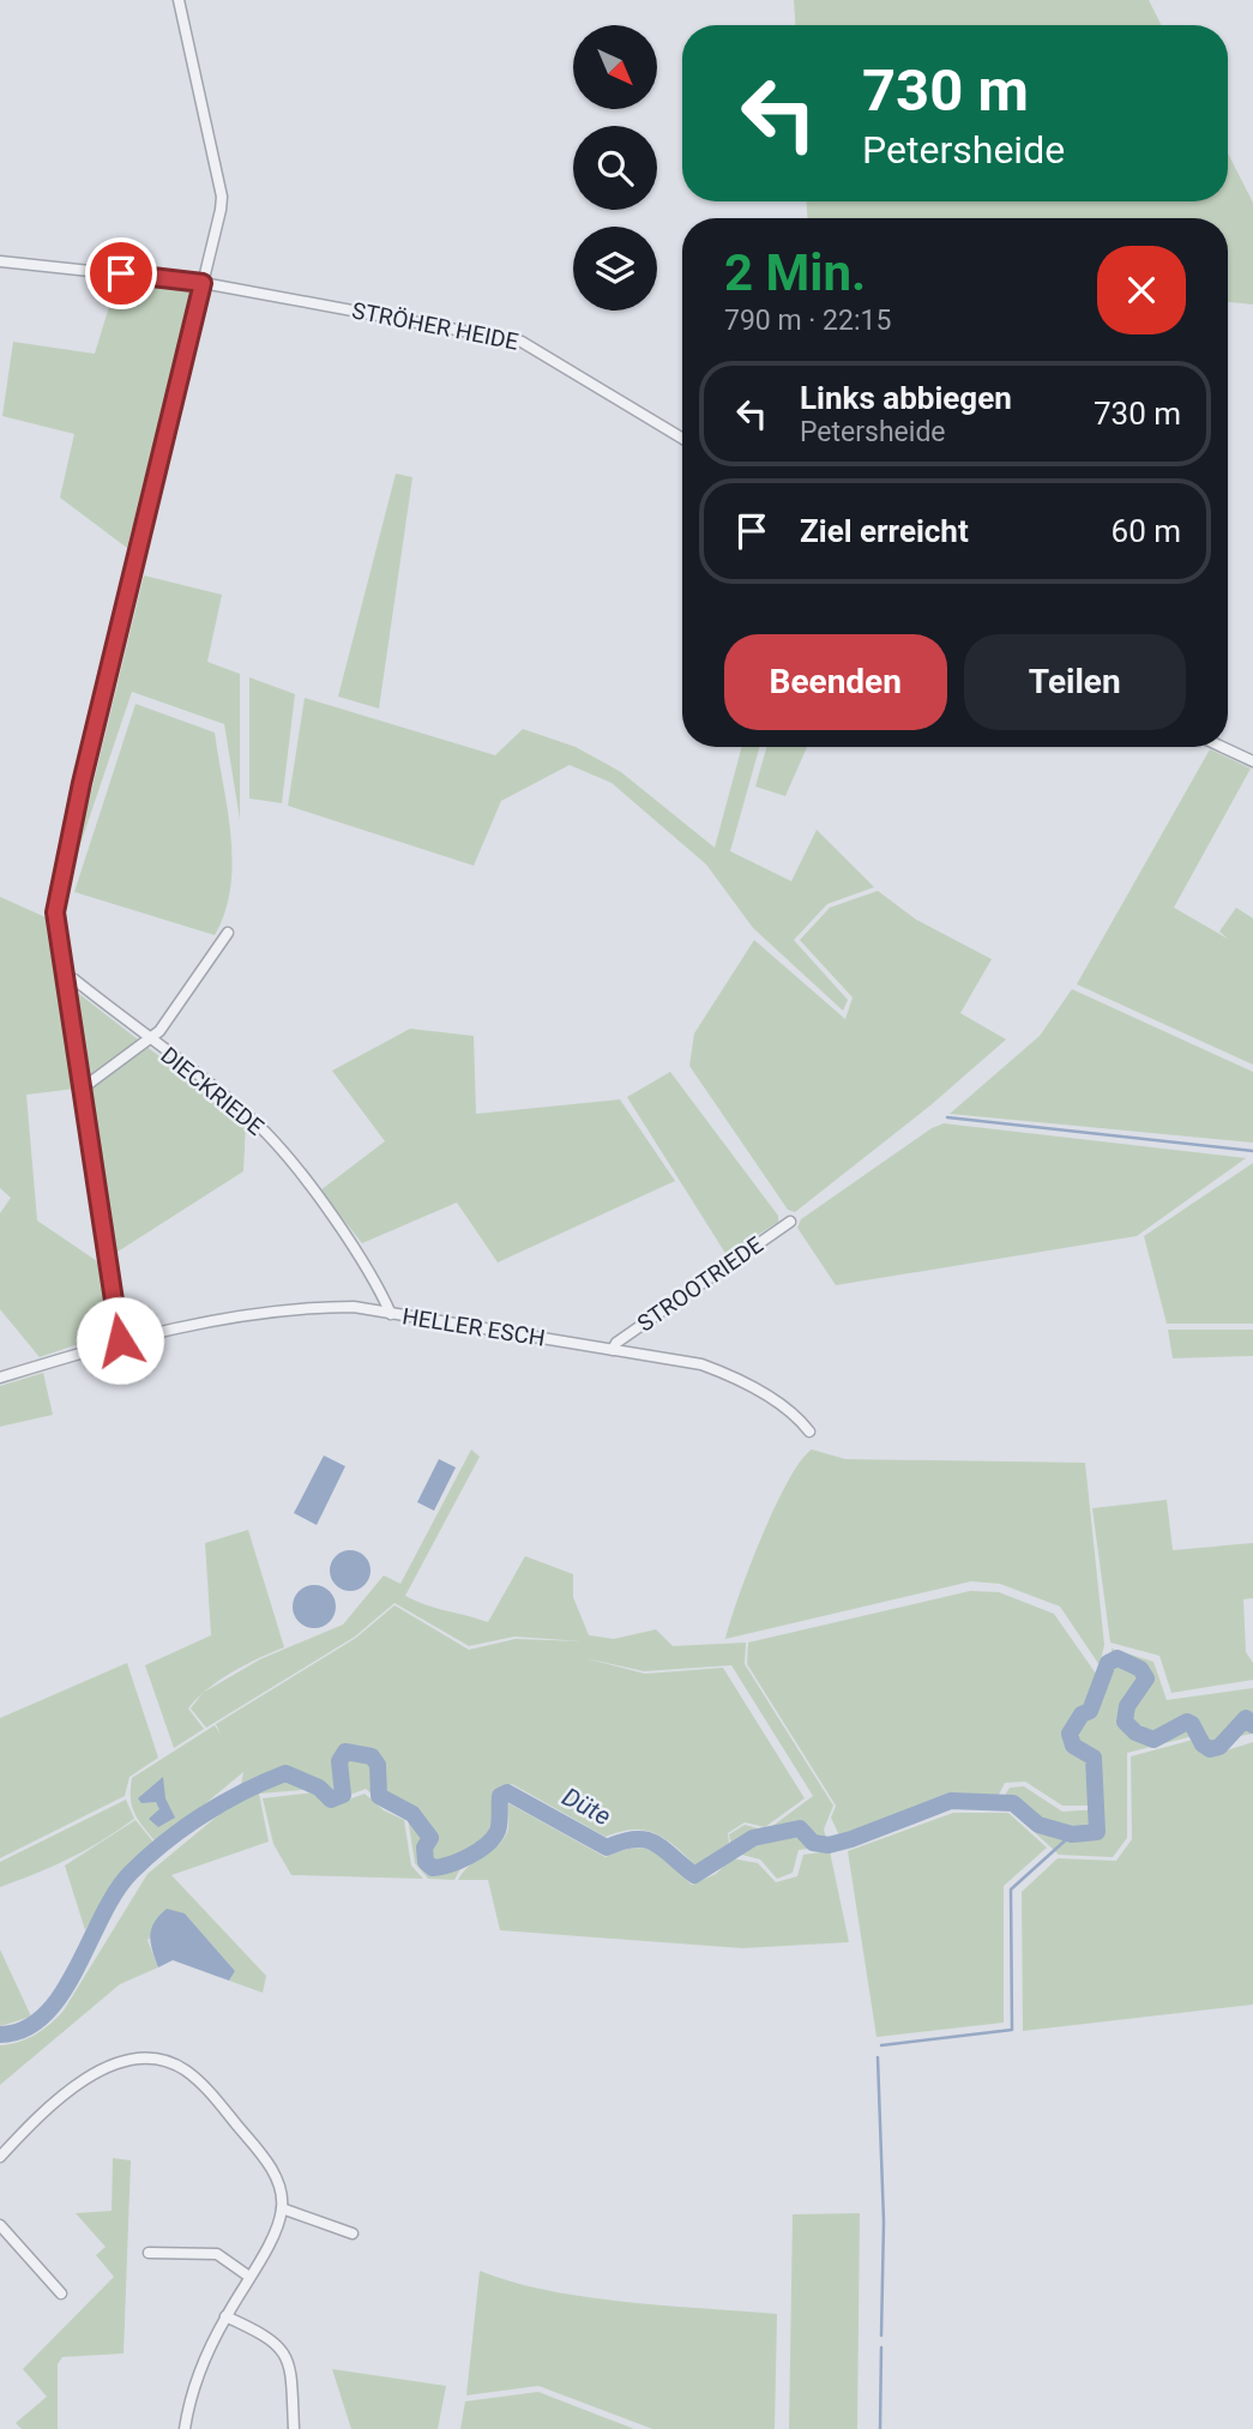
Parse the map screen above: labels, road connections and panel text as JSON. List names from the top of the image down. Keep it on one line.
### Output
{"streets":{"street":["STRÖHER HEIDE","DIECKRIEDE","STROOTRIEDE","HELLER ESCH"]},"crossings":[["DIECKRIEDE","HELLER ESCH"],["STROOTRIEDE","HELLER ESCH"]],"water":["Düte"],"north":"bottom right","page":{"turn":["730 m","Petersheide"],"heading":["2 Min.","790 m · 22:15"],"list":[{"name":"Links abbiegen","note":"Petersheide","value":"730 m"},{"name":"Ziel erreicht","value":"60 m"}],"buttons":["Beenden","Teilen"]}}
